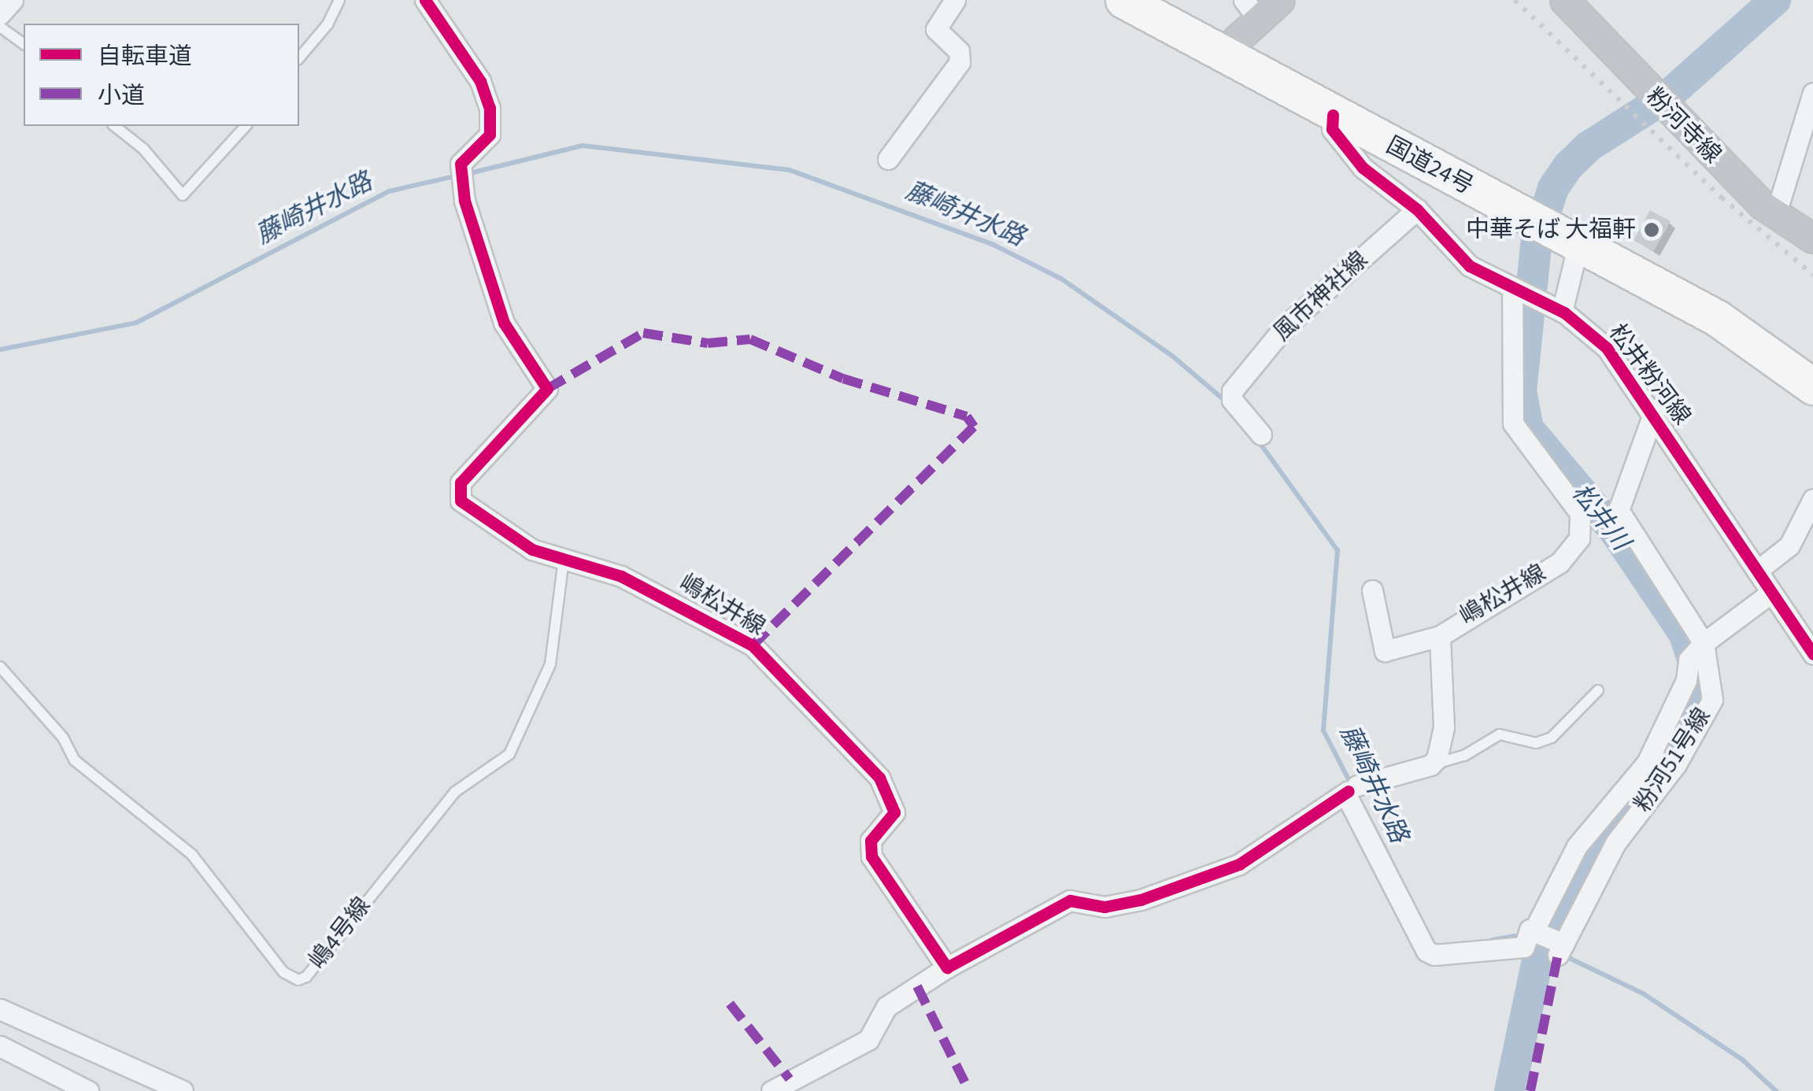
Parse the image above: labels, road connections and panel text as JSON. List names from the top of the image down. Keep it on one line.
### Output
{"streets":{"highway":["国道24号"],"main road":["粉河寺線"],"street":["風市神社線","松井粉河線","嶋松井線","粉河51号線"],"lane":["嶋4号線"]},"crossings":[["国道24号","松井粉河線"],["風市神社線","松井粉河線"],["松井粉河線","嶋松井線"],["嶋松井線","嶋4号線"]],"water":["藤崎井水路","松井川"],"places":["中華そば 大福軒"],"legend":["自転車道","小道"]}
